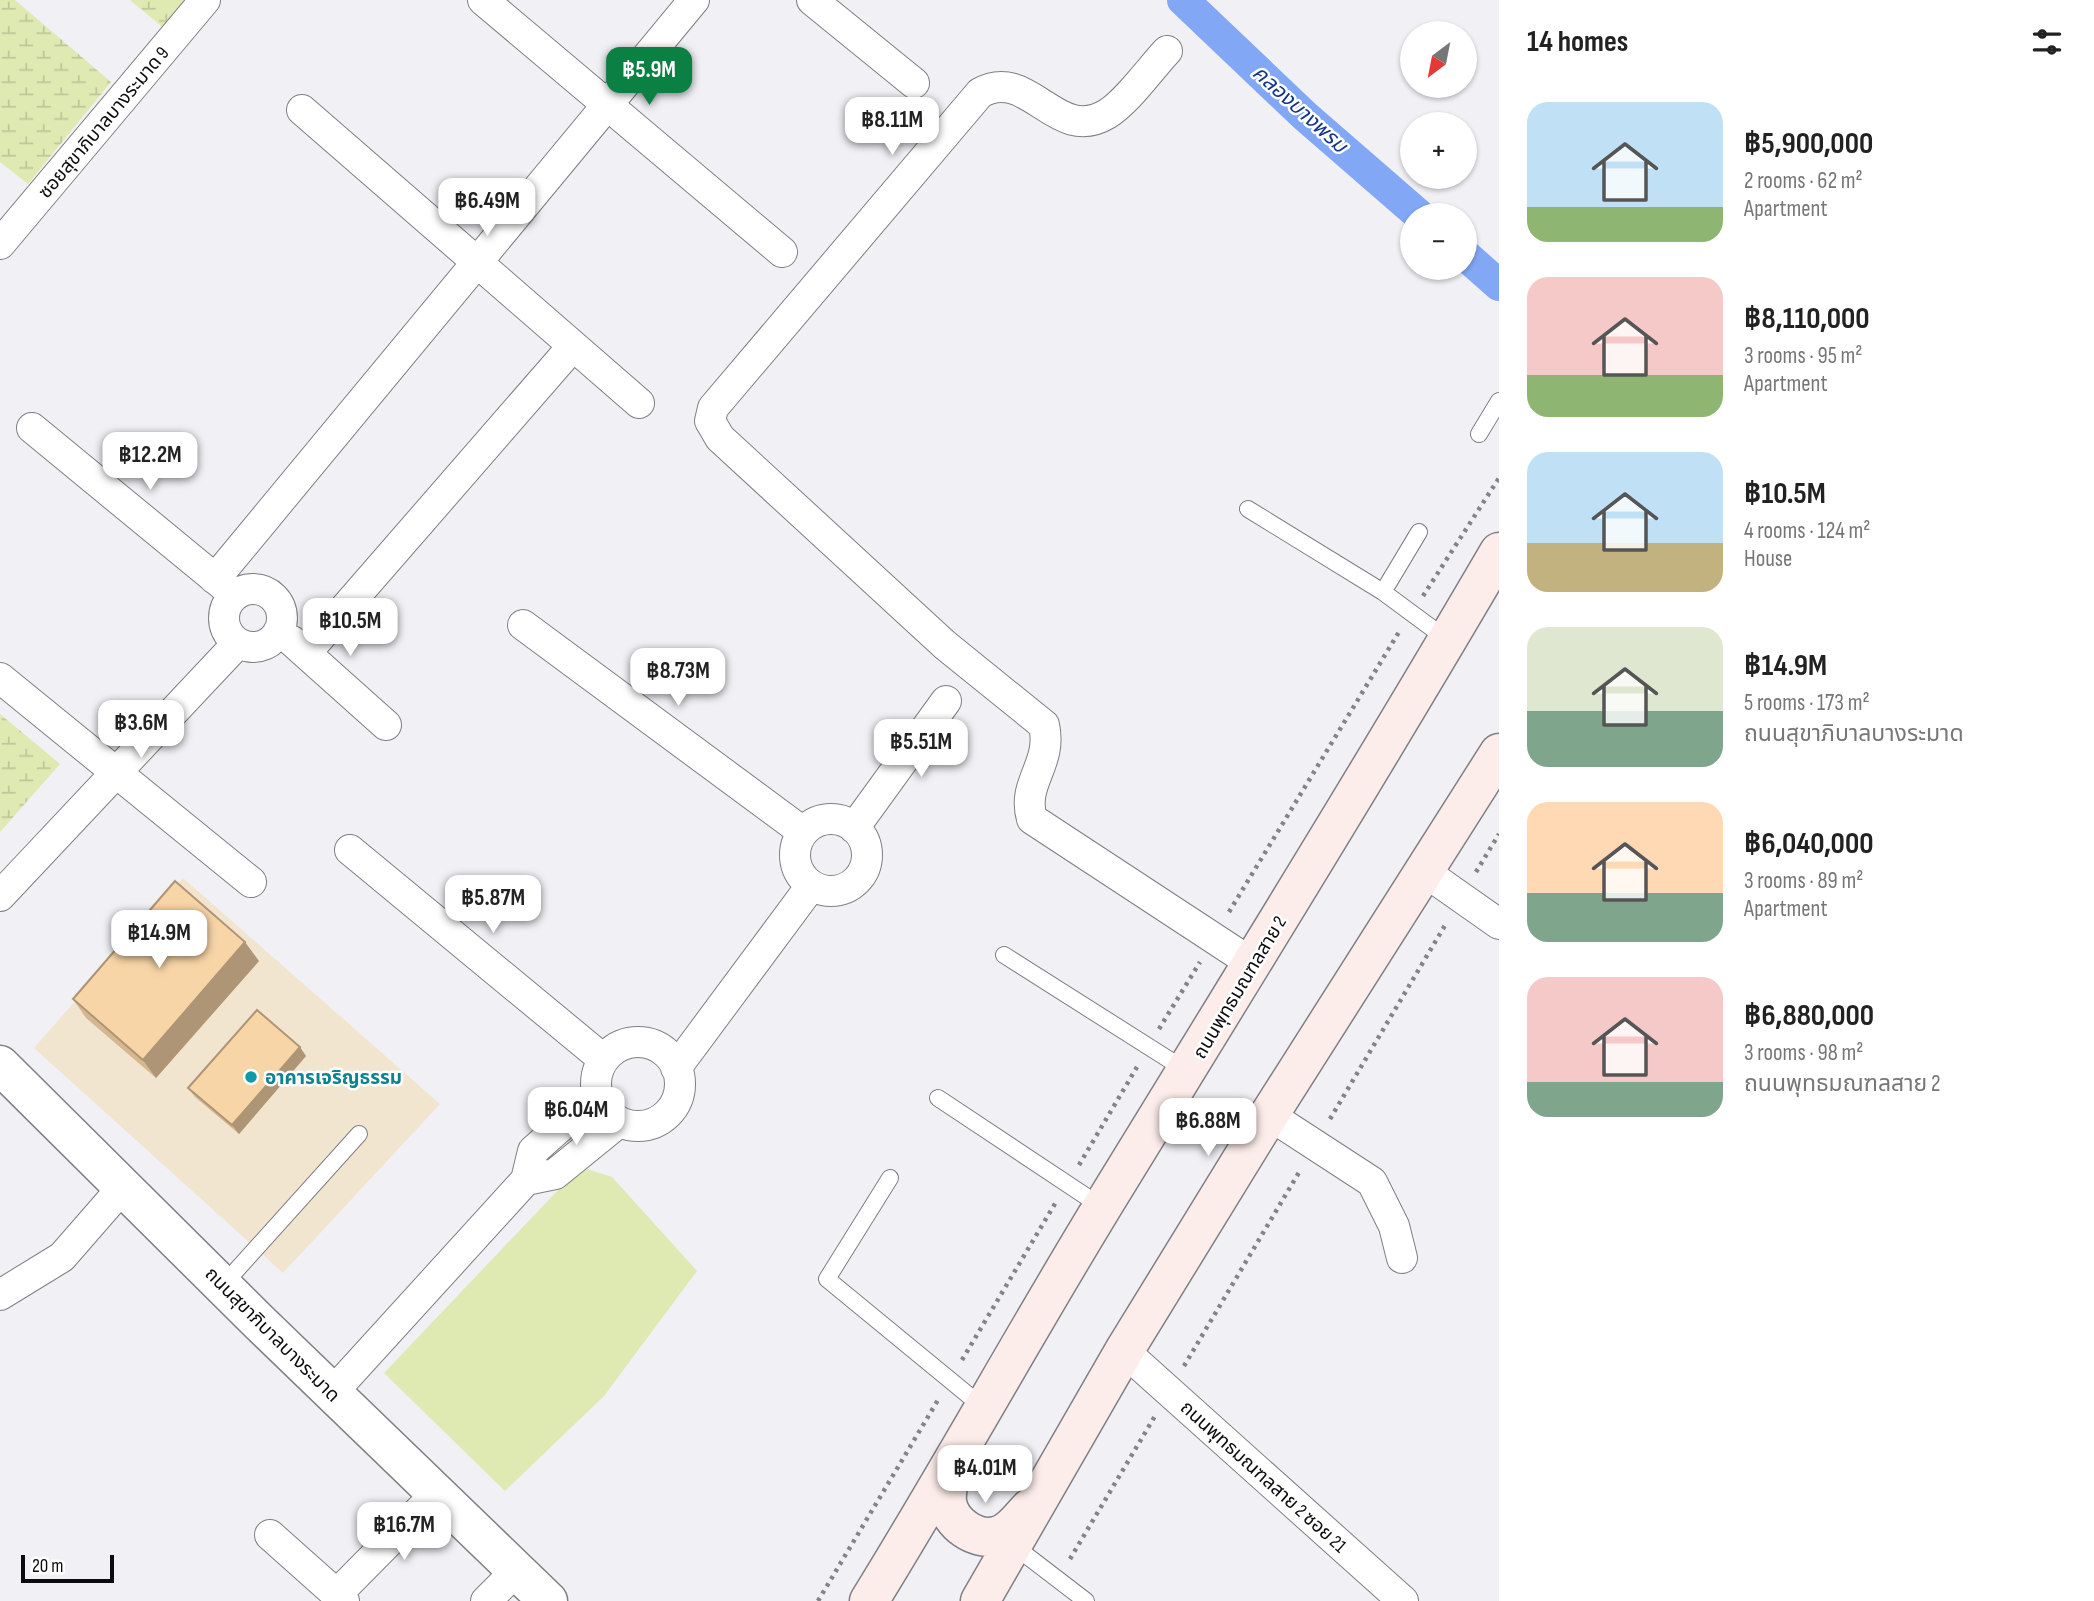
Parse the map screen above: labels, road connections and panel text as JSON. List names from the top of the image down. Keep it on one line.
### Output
{"streets":{"main road":["ถนนพุทธมณฑลสาย 2"],"street":["ซอยสุขาภิบาลบางระมาด 9","ถนนสุขาภิบาลบางระมาด","ถนนพุทธมณฑลสาย 2 ซอย 21"]},"water":["คลองบางพรม"],"places":["อาคารเจริญธรรม"],"scale_bar":"20 m","north":"bottom left","page":{"heading":"14 homes","map_buttons":["+","−"],"price":["฿5.9M","฿8.11M","฿6.49M","฿12.2M","฿10.5M","฿8.73M","฿3.6M","฿5.51M","฿5.87M","฿14.9M","฿6.04M","฿6.88M","฿4.01M","฿16.7M"],"list":[{"name":"฿5,900,000","note":"2 rooms · 62 m² · Apartment"},{"name":"฿8,110,000","note":"3 rooms · 95 m² · Apartment"},{"name":"฿10.5M","note":"4 rooms · 124 m² · House"},{"name":"฿14.9M","note":"5 rooms · 173 m² · ถนนสุขาภิบาลบางระมาด"},{"name":"฿6,040,000","note":"3 rooms · 89 m² · Apartment"},{"name":"฿6,880,000","note":"3 rooms · 98 m² · ถนนพุทธมณฑลสาย 2"}],"scale":"20 m"}}
